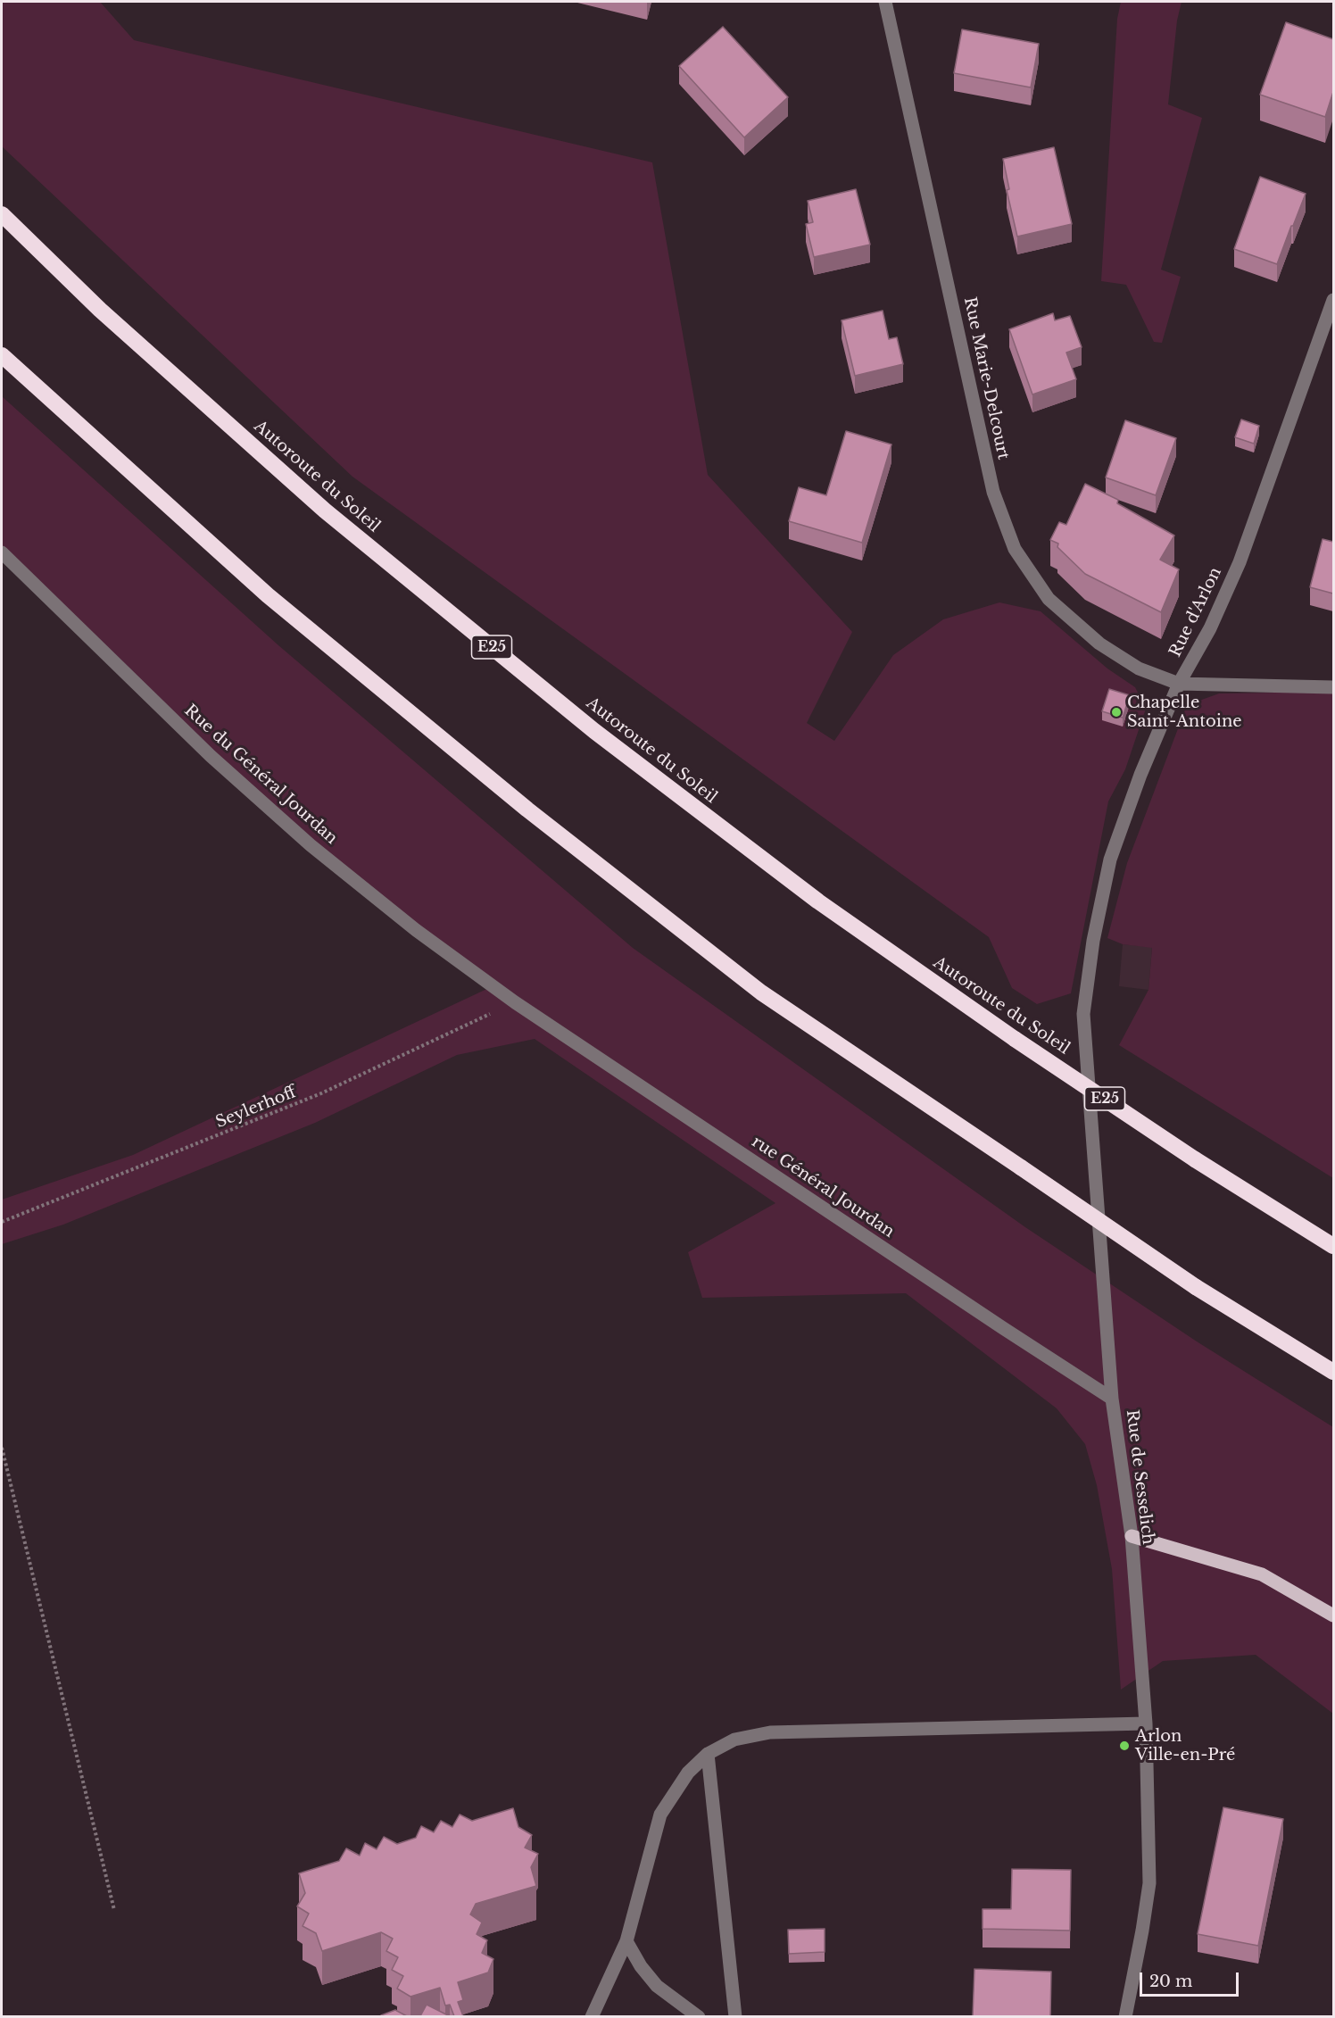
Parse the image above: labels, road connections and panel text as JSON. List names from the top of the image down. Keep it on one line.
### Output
{"streets":{"highway":["Autoroute du Soleil","E25"],"street":["Rue Marie-Delcourt","Rue d'Arlon","Rue du Général Jourdan","rue Général Jourdan","Rue de Sesselich"],"path":["Seylerhoff"]},"crossings":[["Rue Marie-Delcourt","Rue d'Arlon"],["Rue d'Arlon","Rue de Sesselich"],["Rue du Général Jourdan","Seylerhoff"],["Rue du Général Jourdan","rue Général Jourdan"],["Seylerhoff","rue Général Jourdan"],["rue Général Jourdan","Rue de Sesselich"]],"places":["Chapelle Saint-Antoine","Arlon Ville-en-Pré"],"scale_bar":"20 m"}
